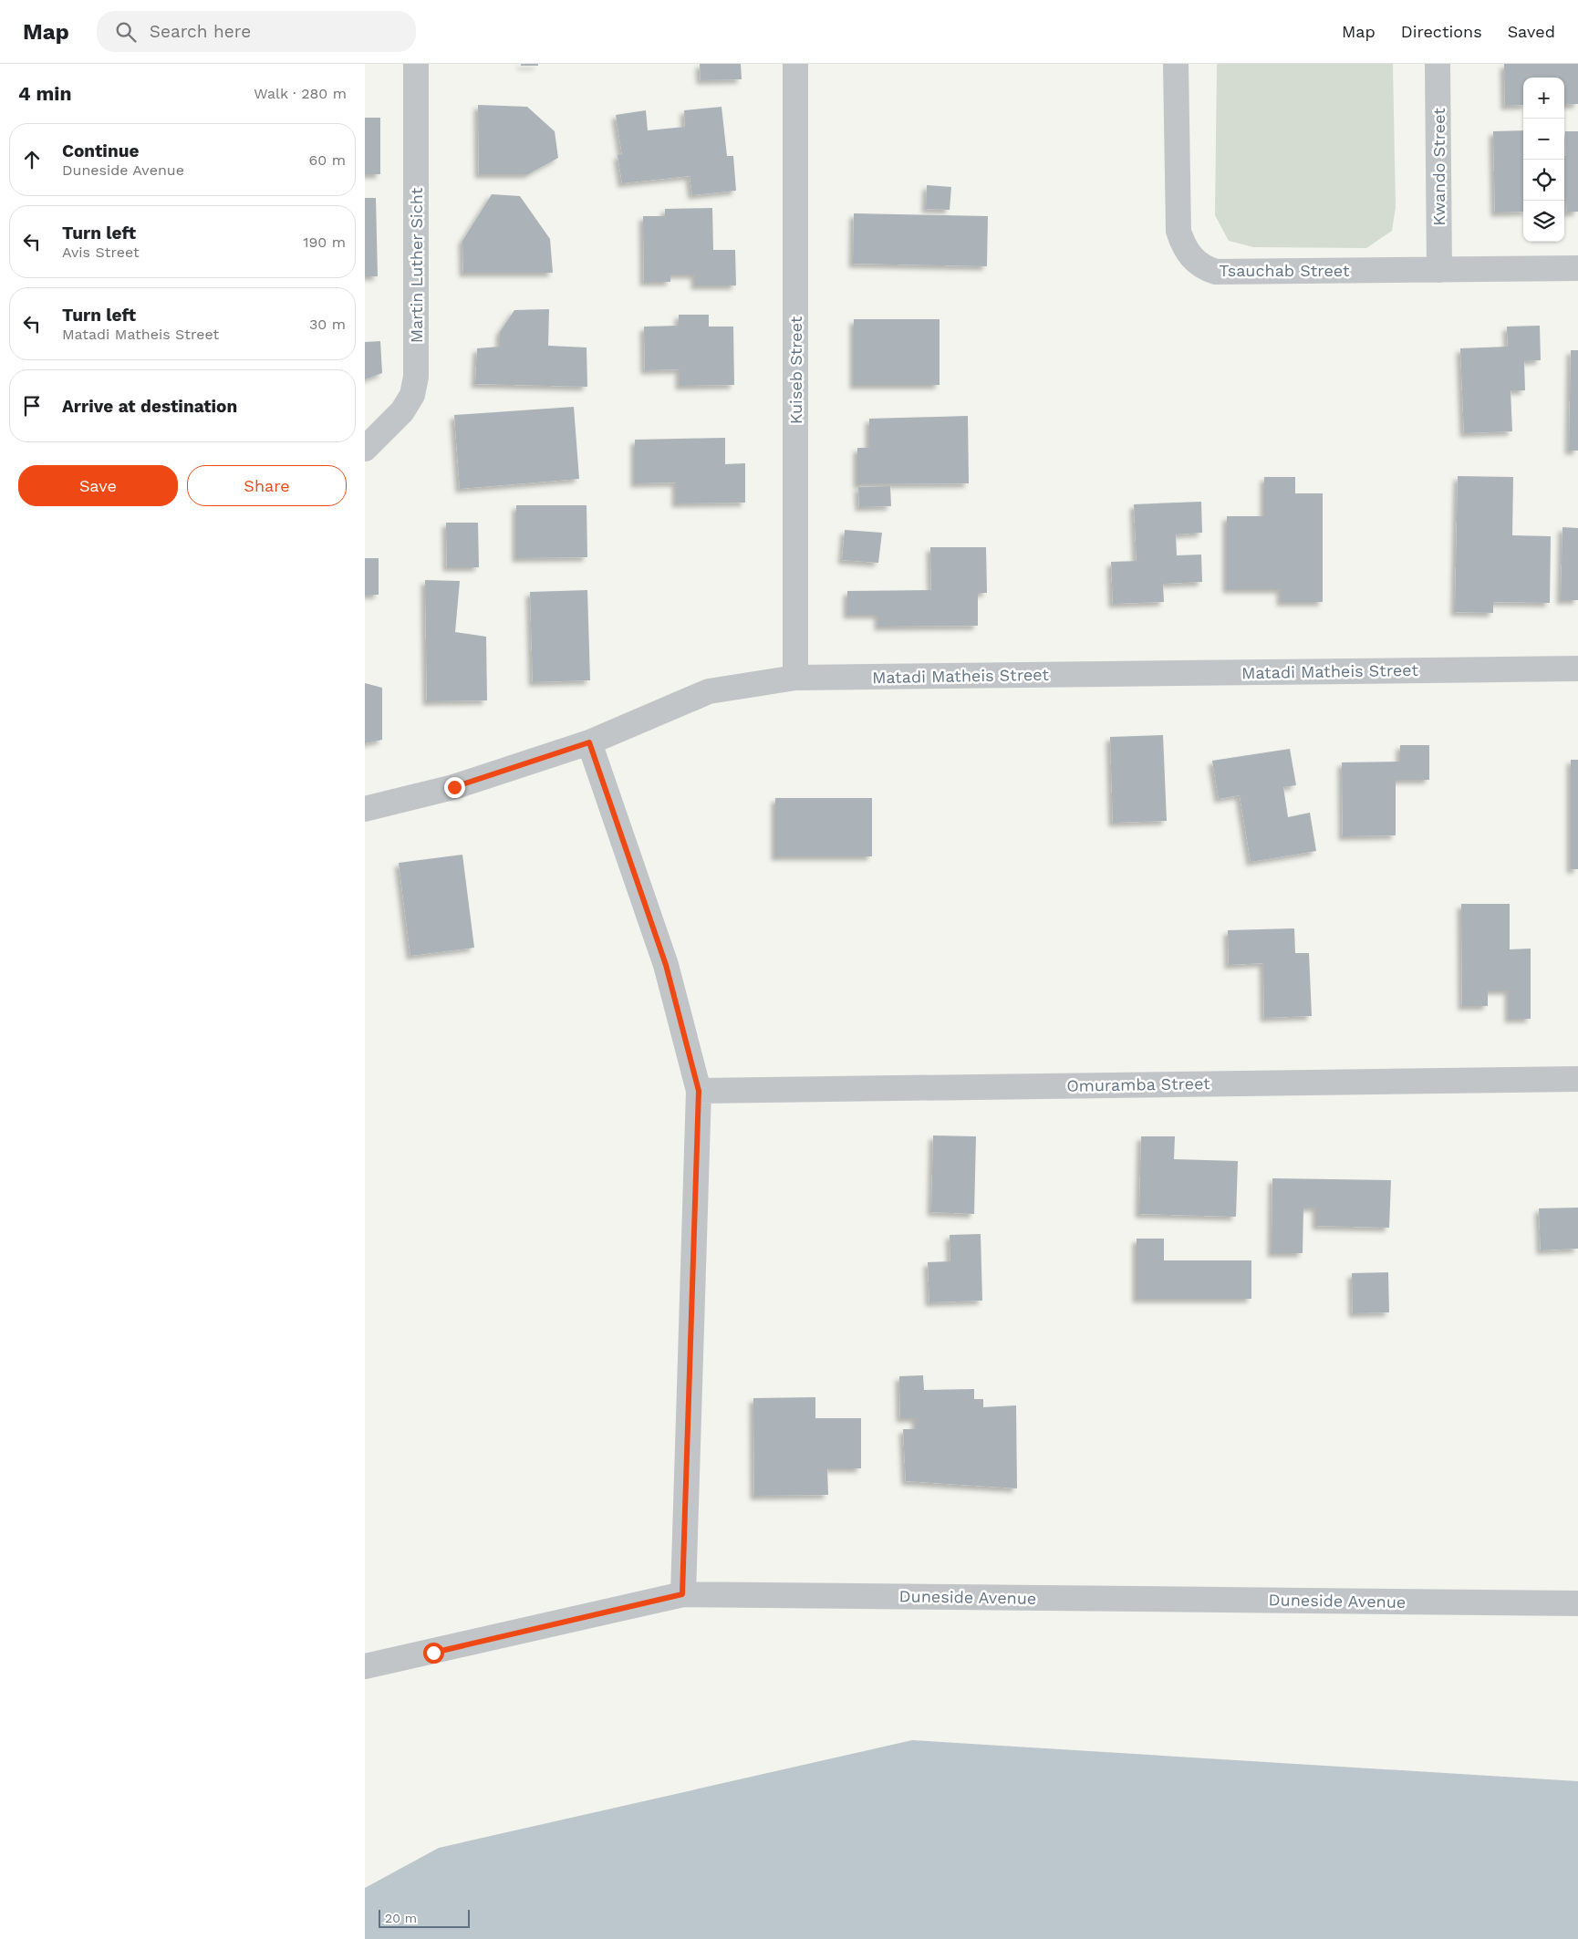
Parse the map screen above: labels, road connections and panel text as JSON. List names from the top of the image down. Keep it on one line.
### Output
{"streets":{"street":["Kwando Street","Martin Luther Sicht","Tsauchab Street","Kuiseb Street","Matadi Matheis Street","Omuramba Street","Duneside Avenue"]},"crossings":[["Kwando Street","Tsauchab Street"],["Kuiseb Street","Matadi Matheis Street"]],"scale_bar":"20 m","page":{"header":"Map","search":"Search here","nav":["Map","Directions","Saved"],"heading":["4 min","Walk · 280 m"],"map_buttons":["+","−"],"list":[["Continue","Duneside Avenue","60 m"],["Turn left","Avis Street","190 m"],["Turn left","Matadi Matheis Street","30 m"],"Arrive at destination"],"buttons":["Save","Share"],"scale":"20 m"}}
